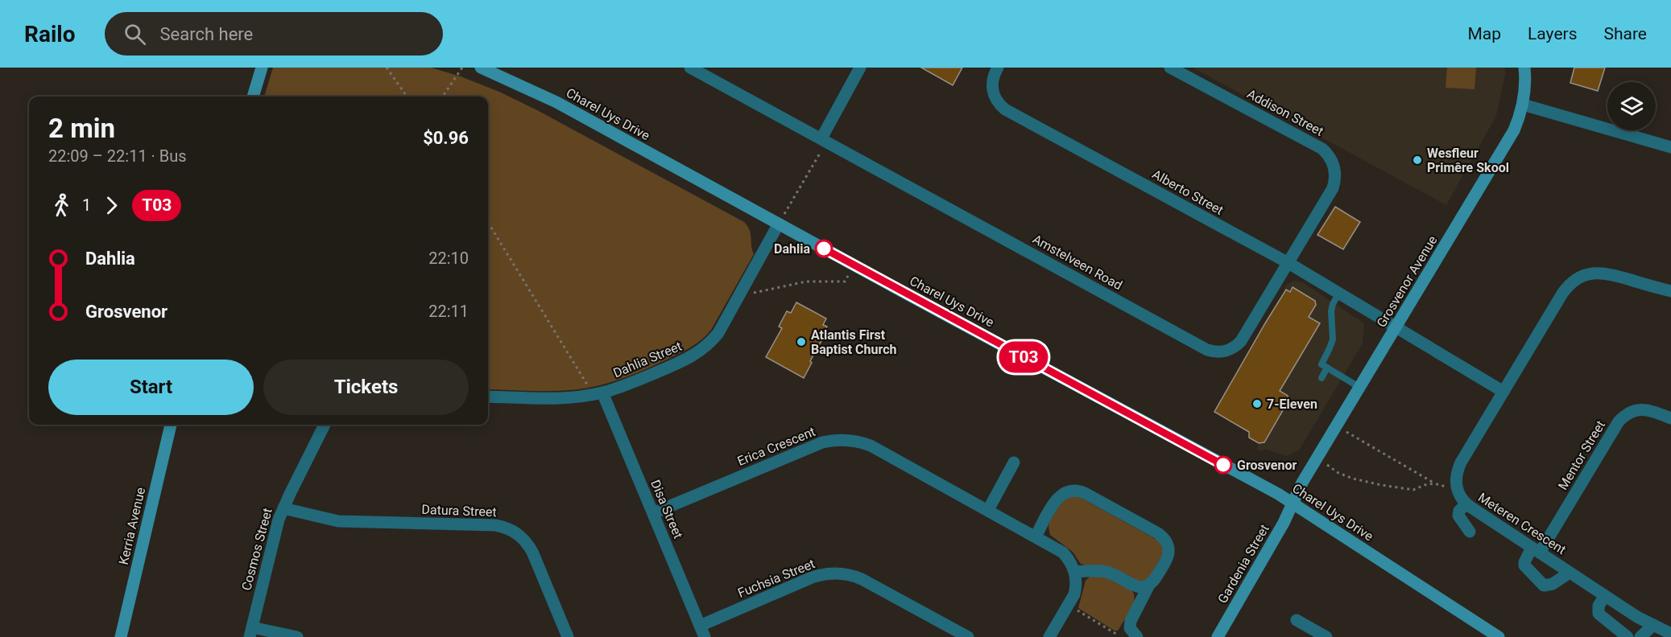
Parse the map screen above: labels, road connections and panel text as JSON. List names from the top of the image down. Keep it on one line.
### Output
{"streets":{"main road":["Charel Uys Drive","Grosvenor Avenue","Kerria Avenue","Gardenia Street"],"street":["Addison Street","Alberto Street","Amstelveen Road","Dahlia Street","Erica Crescent","Mentor Street","Disa Street","Datura Street","Meteren Crescent","Cosmos Street","Fuchsia Street"]},"crossings":[["Addison Street","Alberto Street"],["Addison Street","Amstelveen Road"],["Charel Uys Drive","Grosvenor Avenue"],["Charel Uys Drive","Dahlia Street"],["Charel Uys Drive","Gardenia Street"],["Alberto Street","Amstelveen Road"],["Alberto Street","Grosvenor Avenue"],["Grosvenor Avenue","Gardenia Street"],["Dahlia Street","Disa Street"],["Erica Crescent","Disa Street"],["Mentor Street","Meteren Crescent"],["Disa Street","Fuchsia Street"],["Datura Street","Cosmos Street"]],"places":["Wesfleur Primêre Skool","Dahlia","Atlantis First Baptist Church","7-Eleven","Grosvenor"],"lines":["bus line T03"],"page":{"header":"Railo","search":"Search here","nav":["Map","Layers","Share"],"on_map":"T03","heading":["2 min","22:09 – 22:11 · Bus","$0.96"],"legs":["1","T03"],"list":[{"name":"Dahlia","value":"22:10"},{"name":"Grosvenor","value":"22:11"}],"buttons":["Start","Tickets"]}}
